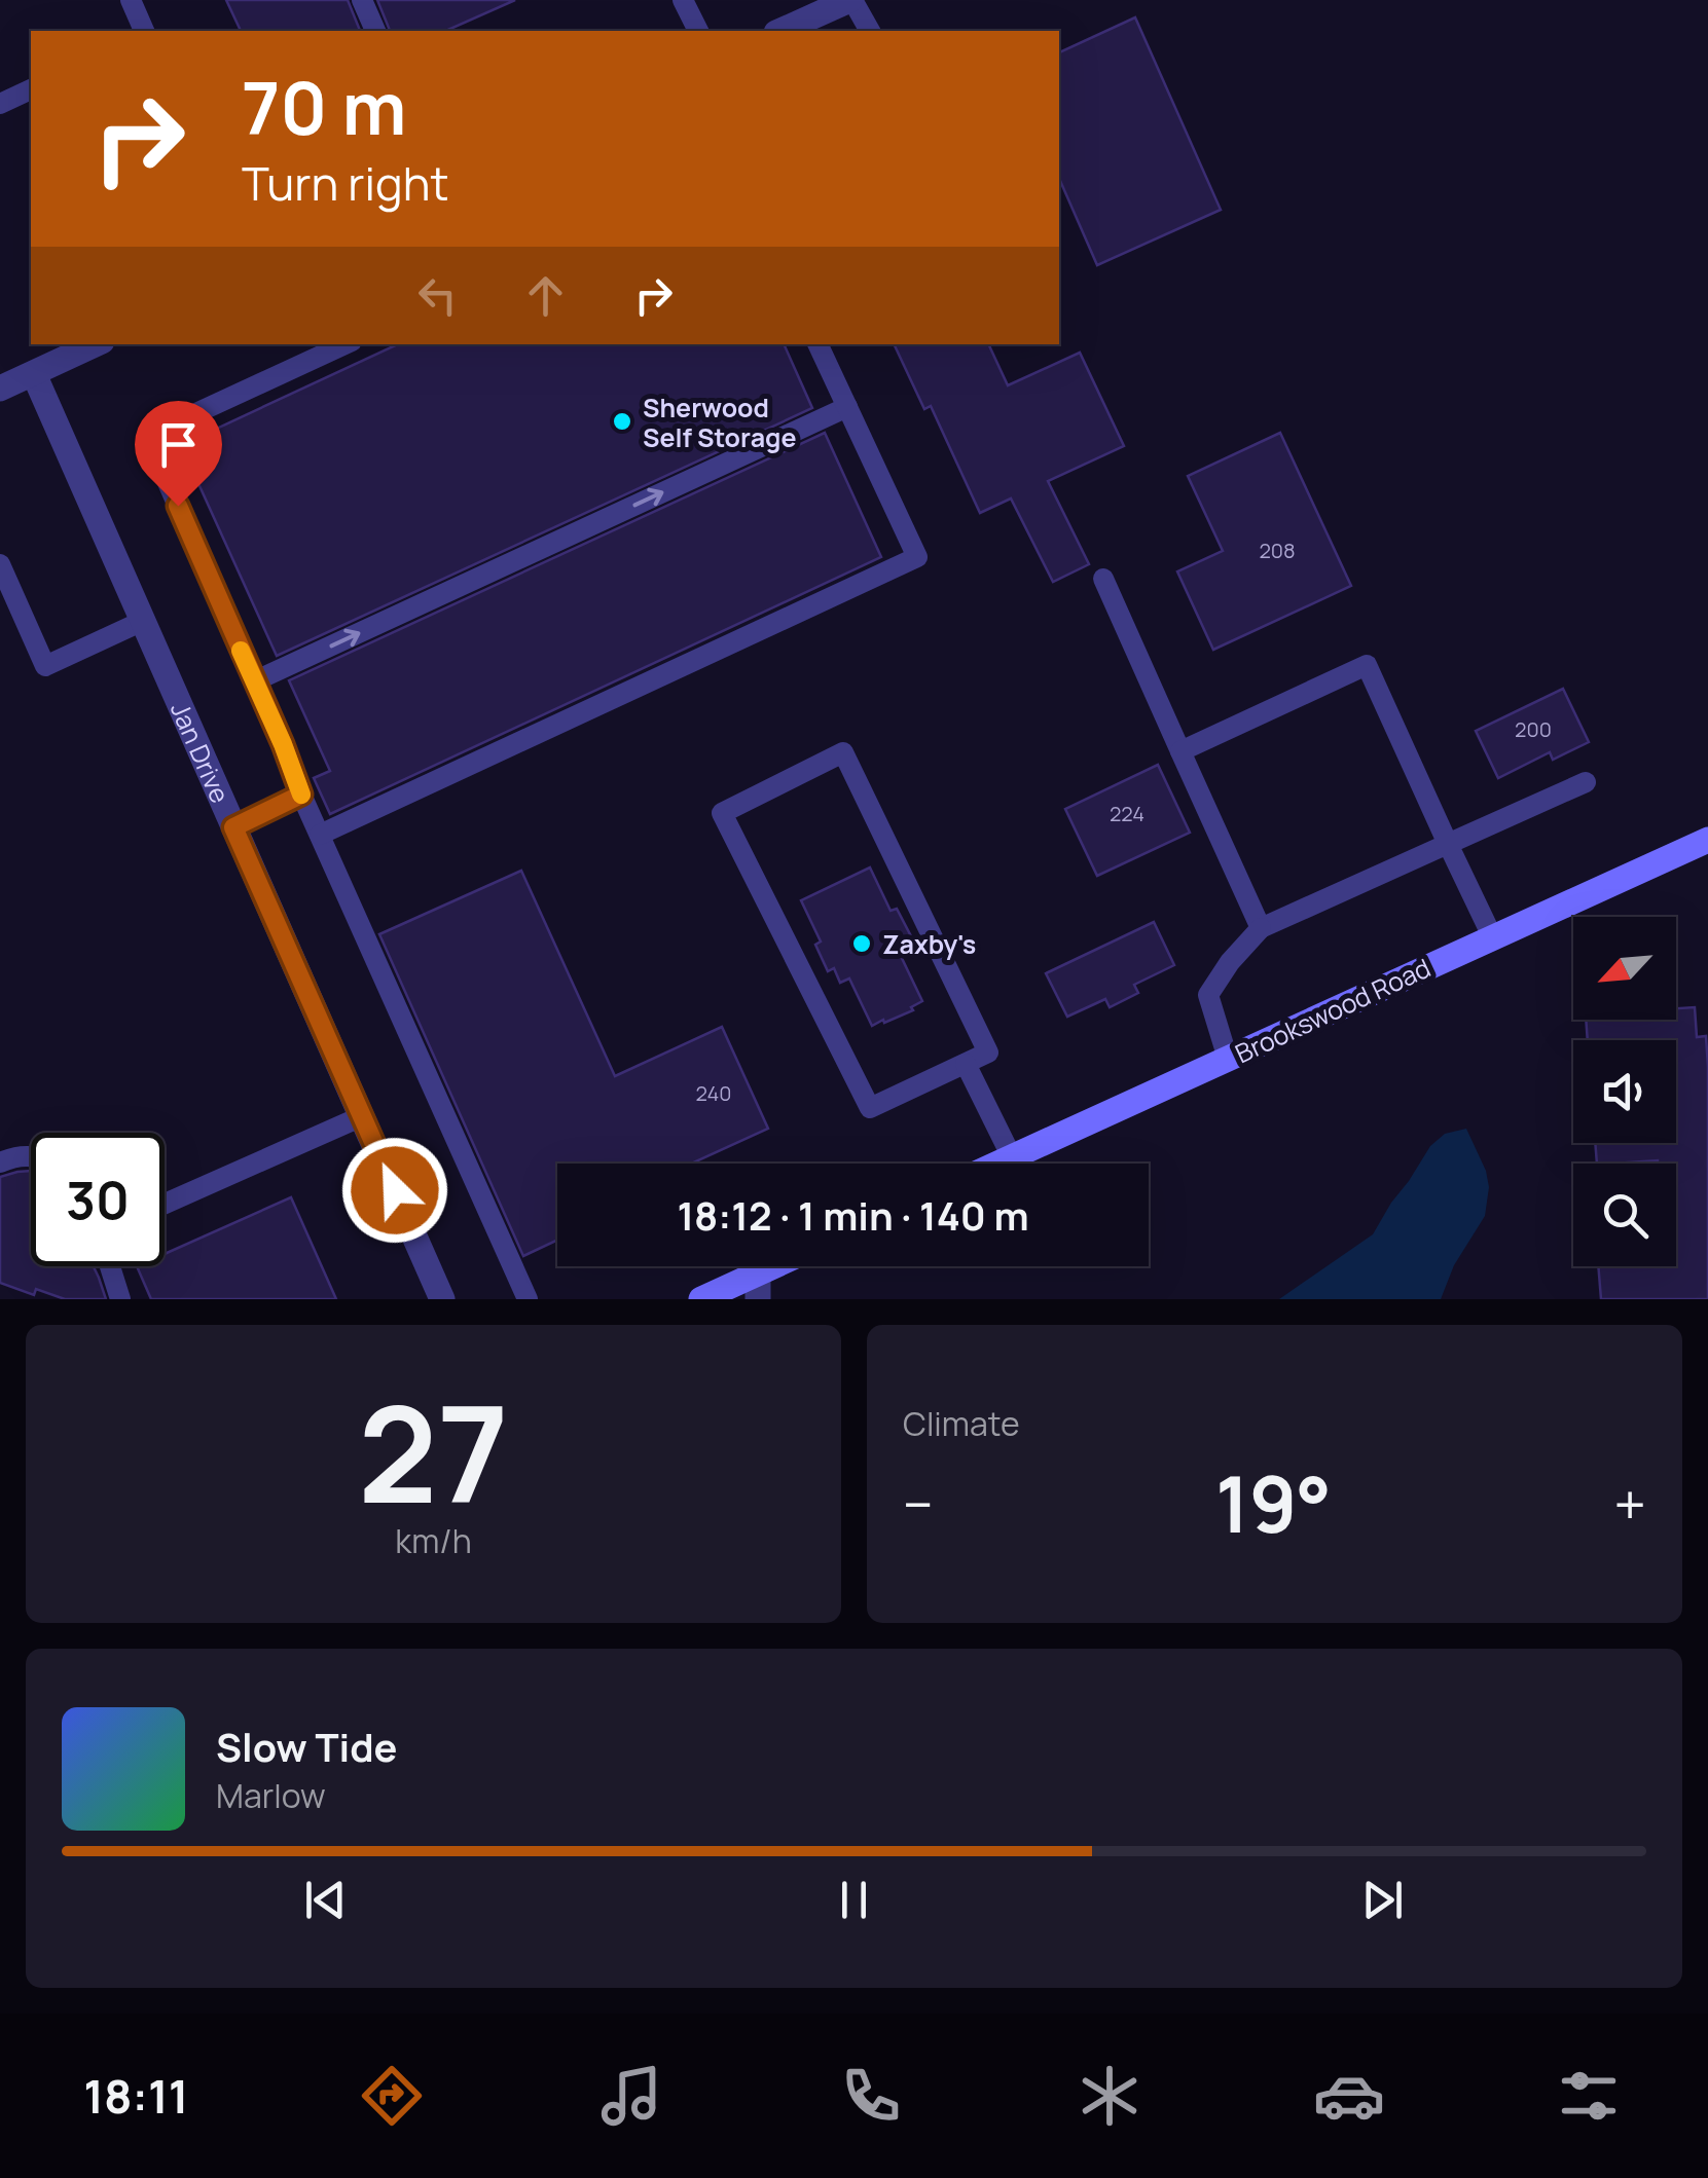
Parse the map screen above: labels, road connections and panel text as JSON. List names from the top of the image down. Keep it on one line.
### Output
{"streets":{"main road":["Brookswood Road"],"street":["Jan Drive"]},"places":["Sherwood Self Storage","Zaxby's"],"house_numbers":["208","200","224","240"],"north":"bottom left","page":{"turn":["70 m","Turn right"],"limit":"30","trip":"18:12 · 1 min · 140 m","tile":[["27","km/h"],"Climate"],"heat":["−","19°","+"],"song":["Slow Tide","Marlow"],"tabs":"18:11"}}
